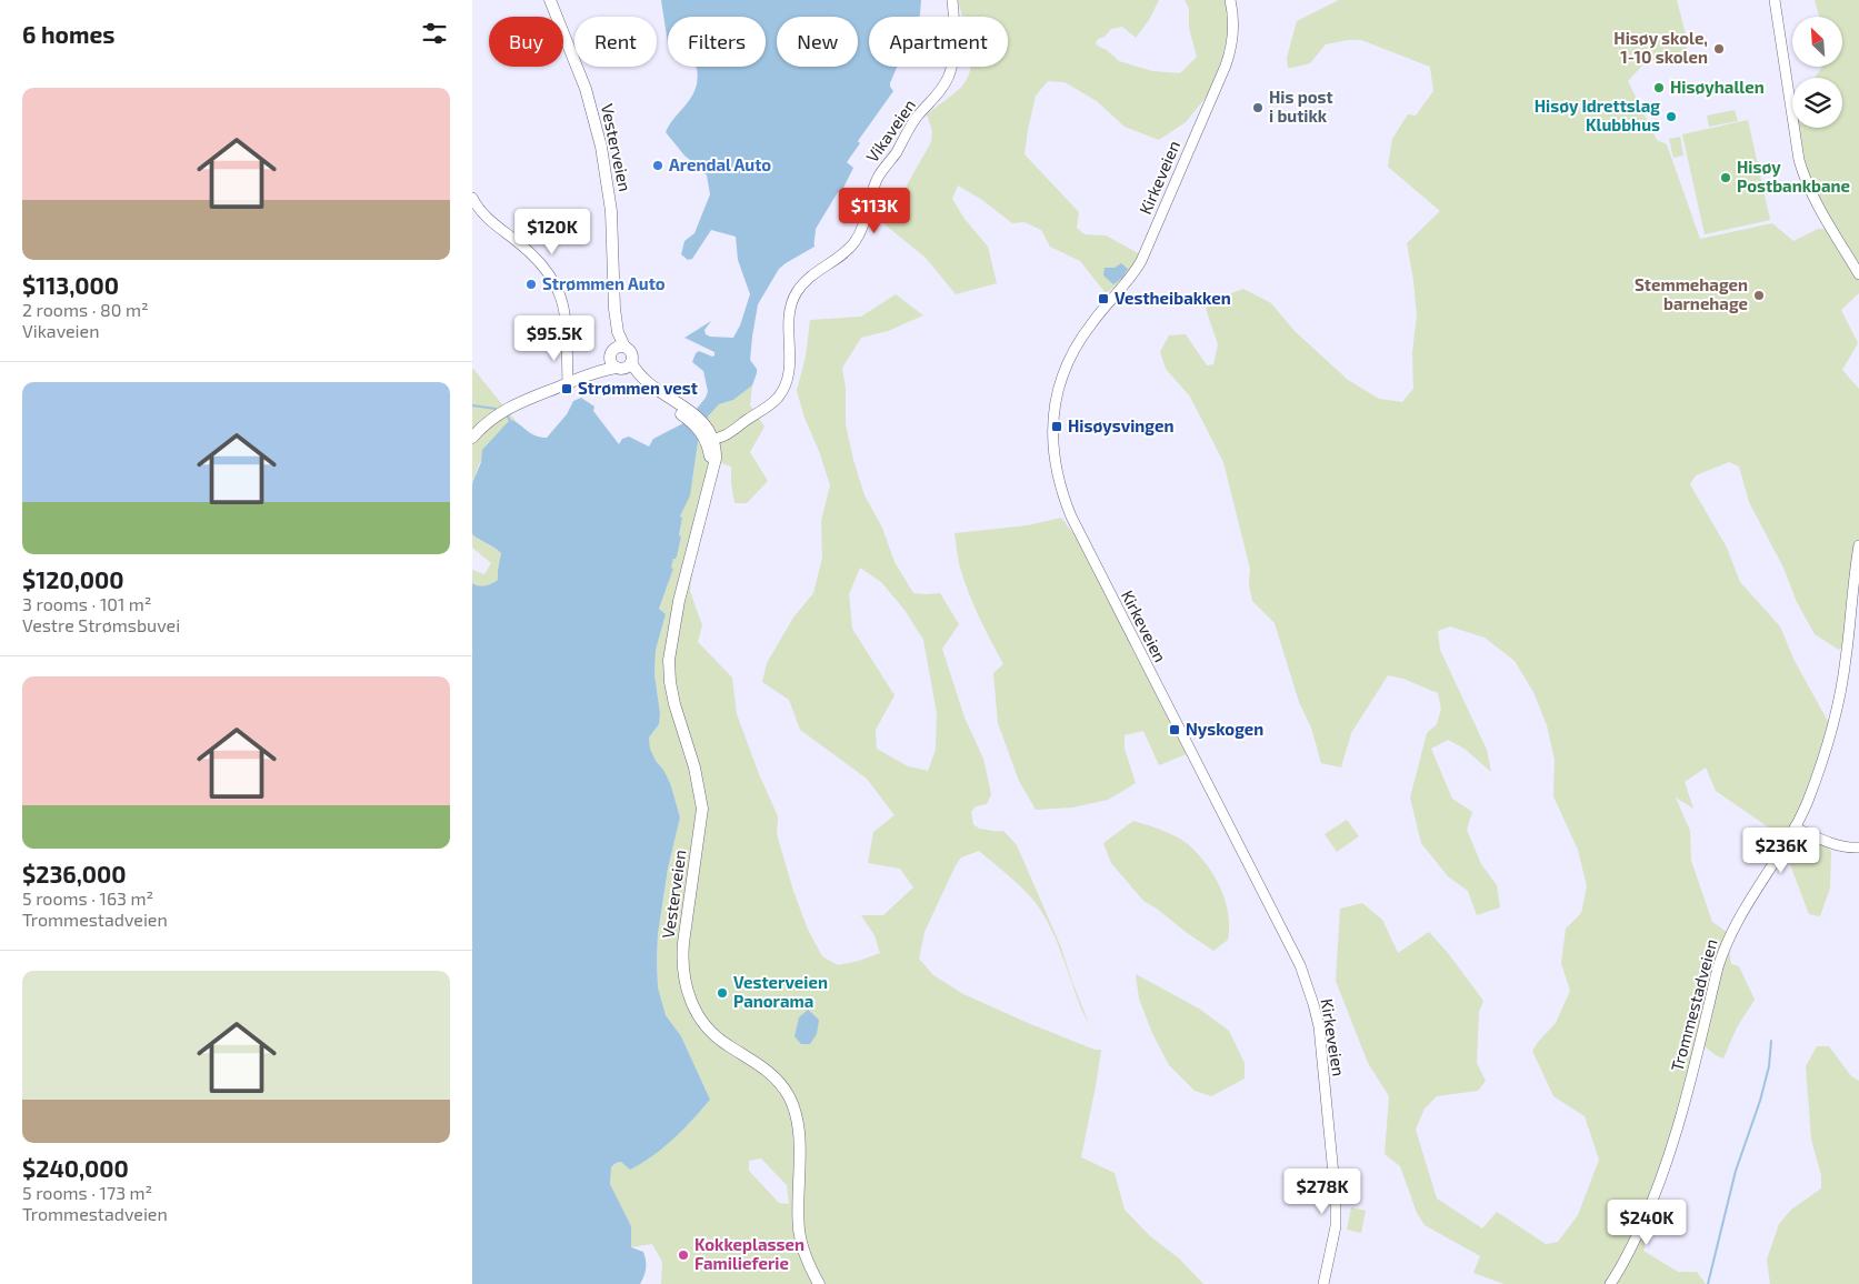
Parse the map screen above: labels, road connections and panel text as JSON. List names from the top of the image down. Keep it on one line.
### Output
{"streets":{"main road":["Vikaveien","Vesterveien","Kirkeveien","Trommestadveien"]},"crossings":[["Vikaveien","Vesterveien"]],"places":{"other":["Hisøy skole, 1-10 skolen","Hisøyhallen","His post i butikk","Hisøy Idrettslag Klubbhus","Arendal Auto","Hisøy Postbankbane","Strømmen Auto","Stemmehagen barnehage","Vesterveien Panorama","Kokkeplassen Familieferie"],"transit":["Vestheibakken","Strømmen vest","Hisøysvingen","Nyskogen"]},"north":"top left","page":{"heading":"6 homes","chip":["Buy","Rent","Filters","New","Apartment"],"list":[{"name":"$113,000","note":"2 rooms · 80 m² · Vikaveien"},{"name":"$120,000","note":"3 rooms · 101 m² · Vestre Strømsbuvei"},{"name":"$236,000","note":"5 rooms · 163 m² · Trommestadveien"},{"name":"$240,000","note":"5 rooms · 173 m² · Trommestadveien"}],"price":["$113K","$120K","$95.5K","$236K","$278K","$240K"]}}
